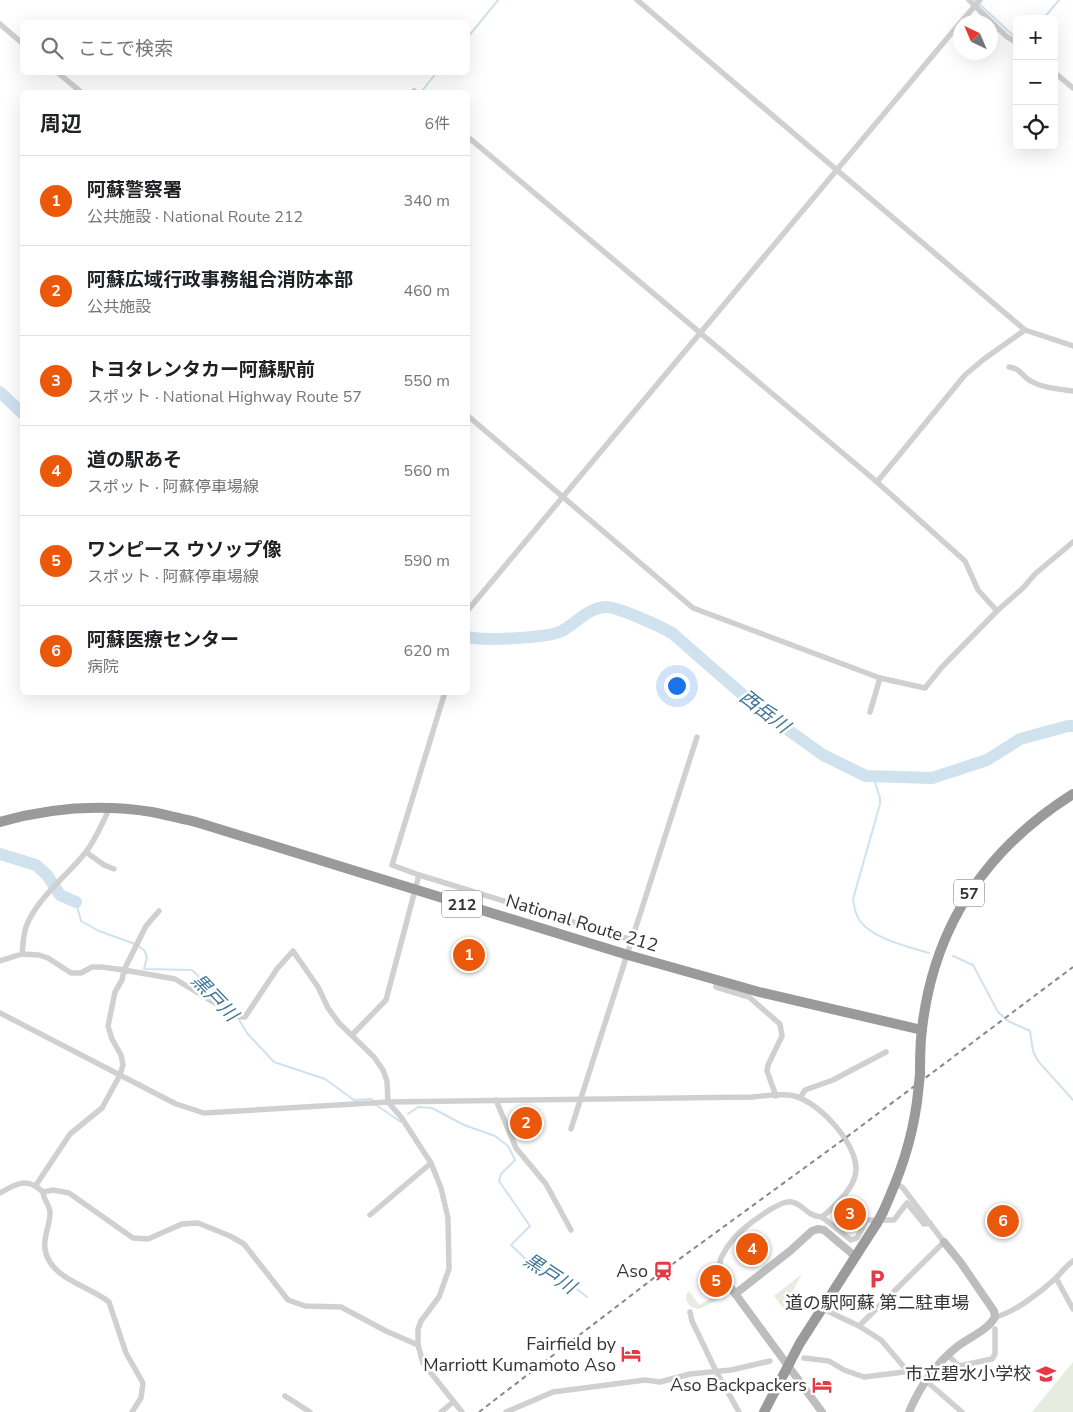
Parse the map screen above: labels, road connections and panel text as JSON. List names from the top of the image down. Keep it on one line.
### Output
{"streets":{"highway":["57","212","National Route 212"]},"crossings":[["57","National Route 212"]],"water":["西岳川","黒戸川"],"places":{"station":["Aso"],"parking":["道の駅阿蘇 第二駐車場"],"hotel":["Fairfield by Marriott Kumamoto Aso","Aso Backpackers"],"school or university":["市立碧水小学校"]},"north":"top left","page":{"map_buttons":["+","−"],"search":"ここで検索","heading":["周辺","6件"],"list":[{"mark":"1","name":"阿蘇警察署","note":"公共施設 · National Route 212","value":"340 m"},{"mark":"2","name":"阿蘇広域行政事務組合消防本部","note":"公共施設","value":"460 m"},{"mark":"3","name":"トヨタレンタカー阿蘇駅前","note":"スポット · National Highway Route 57","value":"550 m"},{"mark":"4","name":"道の駅あそ","note":"スポット · 阿蘇停車場線","value":"560 m"},{"mark":"5","name":"ワンピース ウソップ像","note":"スポット · 阿蘇停車場線","value":"590 m"},{"mark":"6","name":"阿蘇医療センター","note":"病院","value":"620 m"}],"pins":["1","2","3","6","4","5"]}}
